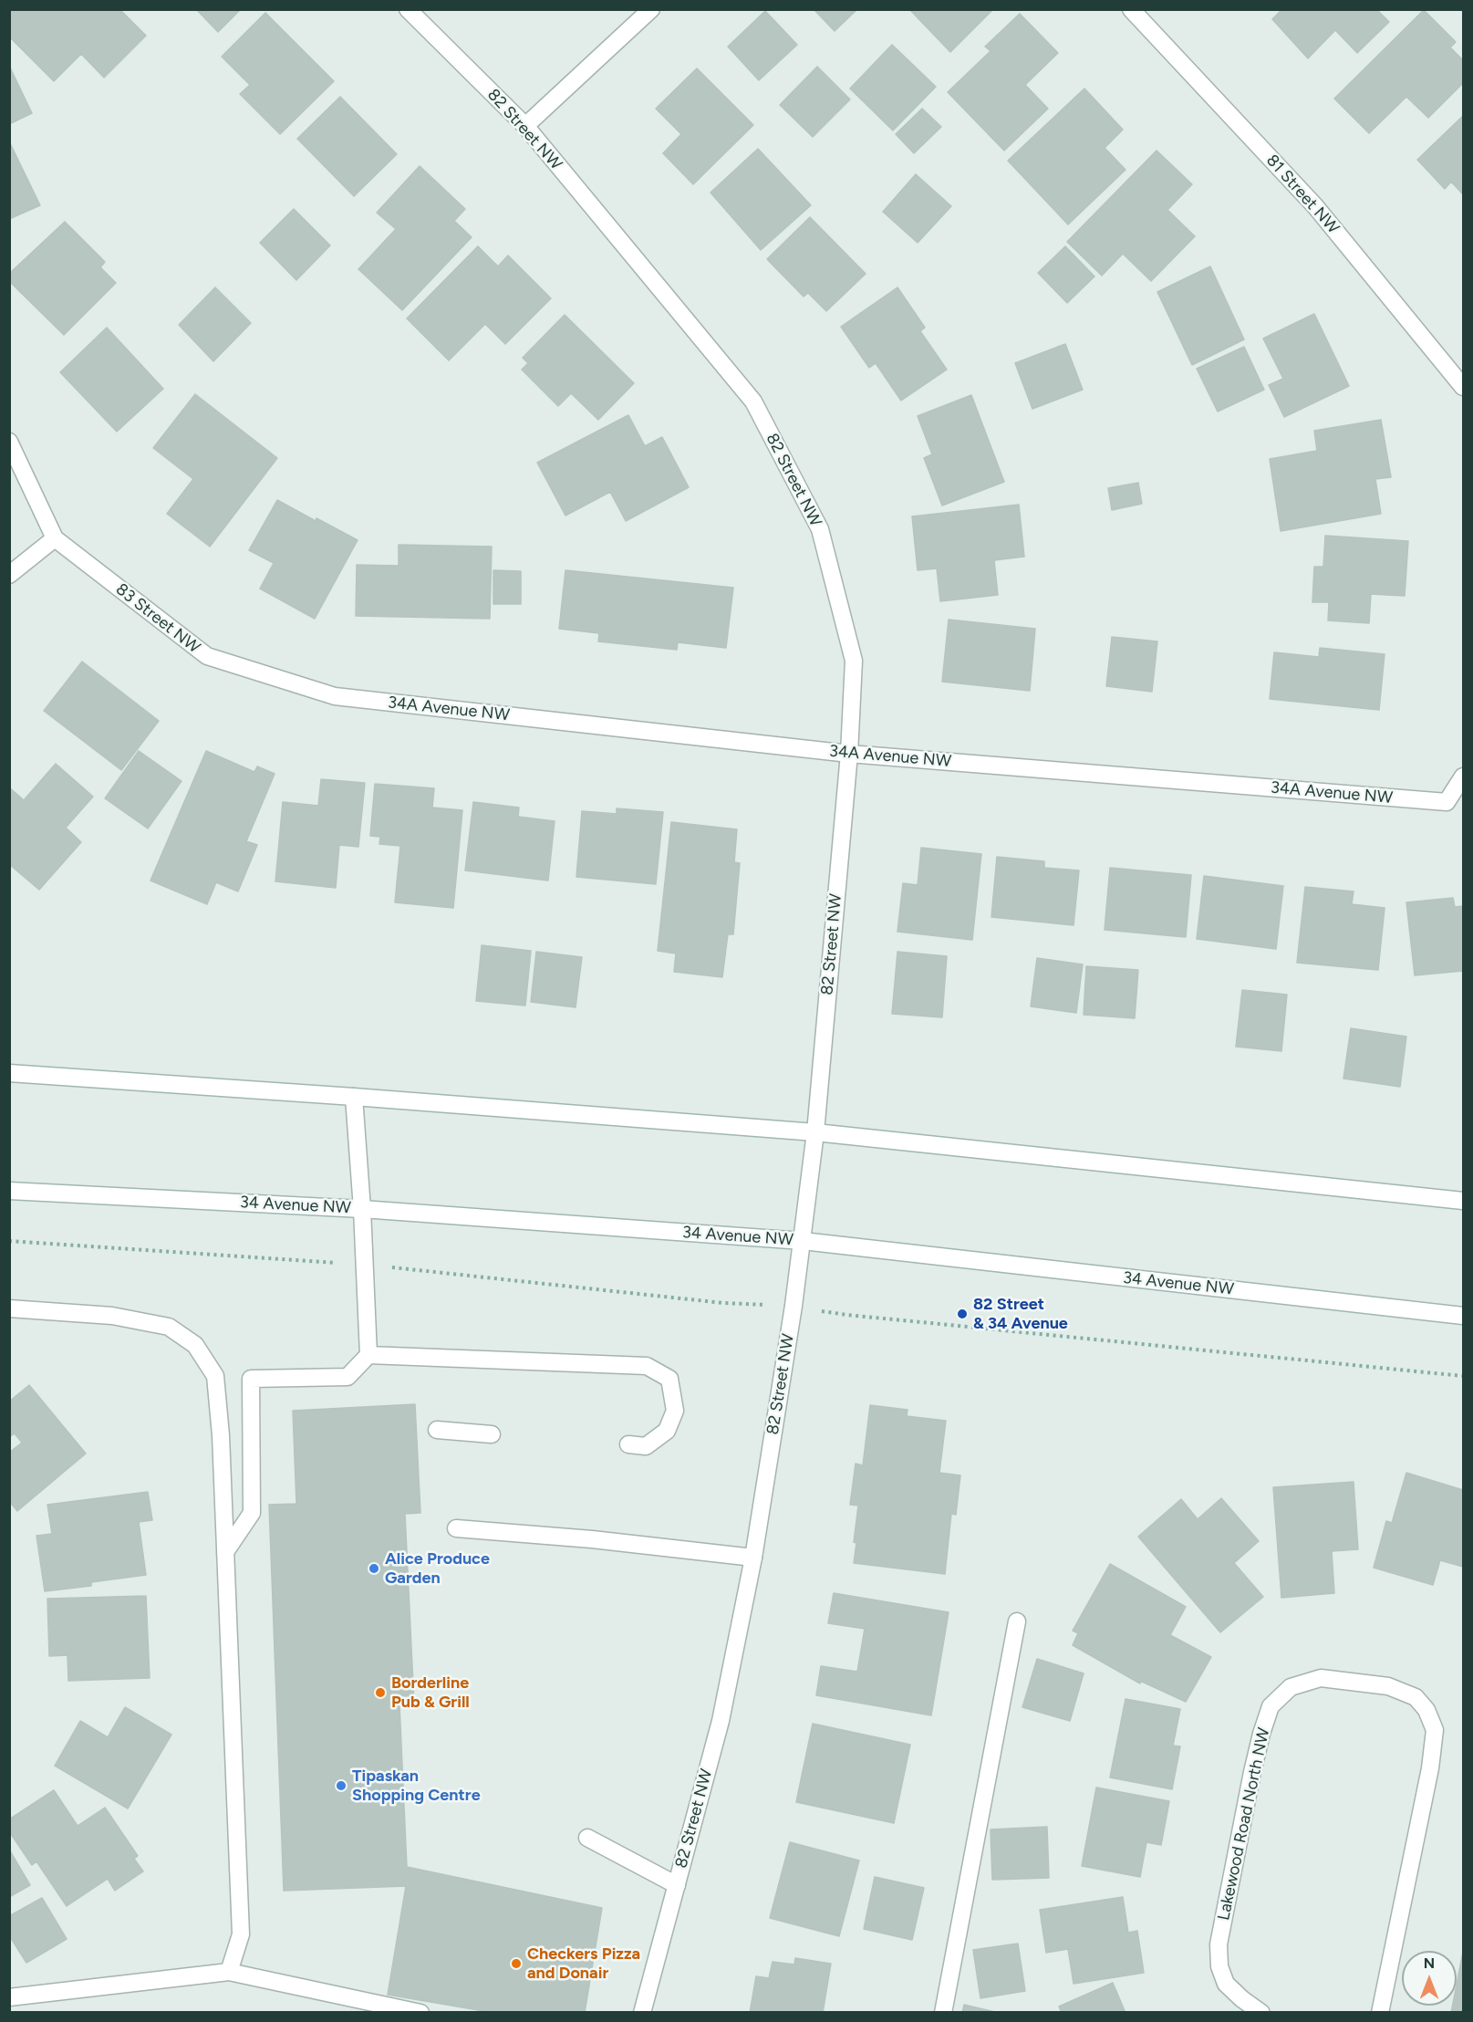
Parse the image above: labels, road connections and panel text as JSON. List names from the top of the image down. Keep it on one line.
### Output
{"streets":{"street":["82 Street NW","81 Street NW","83 Street NW","34A Avenue NW","34 Avenue NW","Lakewood Road North NW"]},"crossings":[["82 Street NW","34A Avenue NW"],["82 Street NW","34 Avenue NW"],["83 Street NW","34A Avenue NW"]],"places":["82 Street & 34 Avenue","Alice Produce Garden","Borderline Pub & Grill","Tipaskan Shopping Centre","Checkers Pizza and Donair"],"north":"top"}
